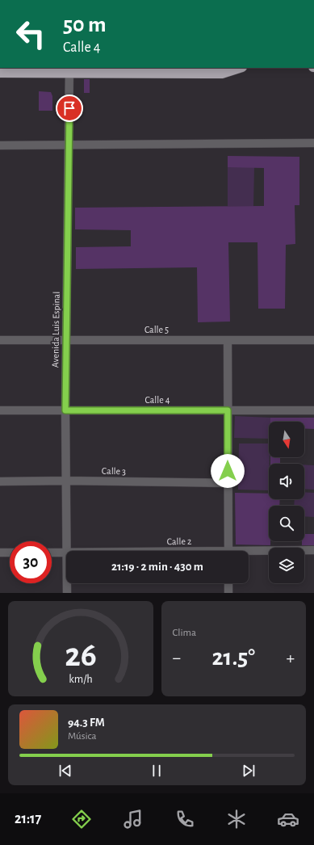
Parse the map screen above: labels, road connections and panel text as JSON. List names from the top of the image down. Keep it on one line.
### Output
{"streets":{"street":["Avenida Luis Espinal","Calle 5","Calle 4","Calle 3","Calle 2"]},"crossings":[["Avenida Luis Espinal","Calle 5"],["Avenida Luis Espinal","Calle 4"],["Avenida Luis Espinal","Calle 3"]],"north":"bottom","page":{"turn":["50 m","Calle 4"],"limit":"30","trip":"21:19 · 2 min · 430 m","tile":"Clima","heat":["−","21.5°","+"],"song":["94.3 FM","Música"],"tabs":"21:17","gauge":["26","km/h"]}}
